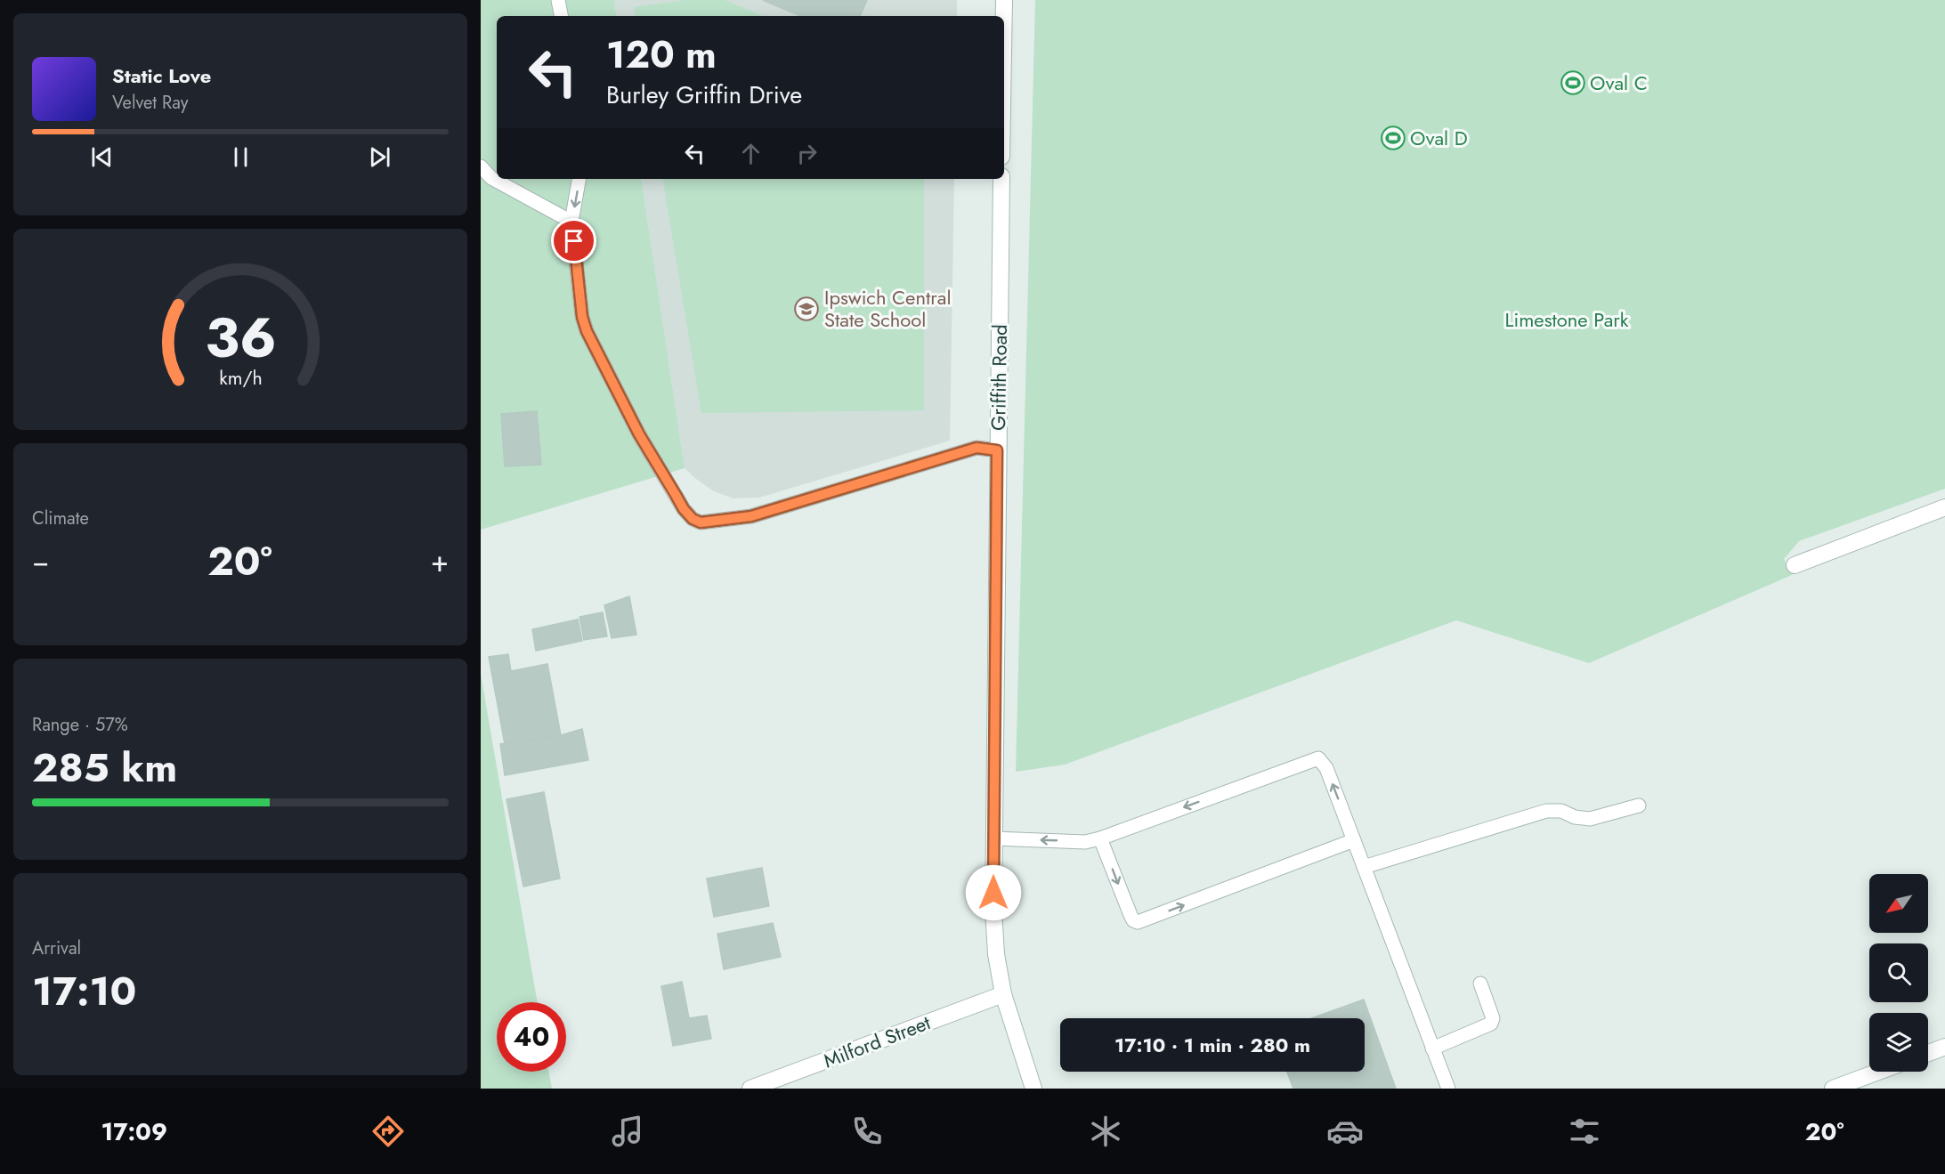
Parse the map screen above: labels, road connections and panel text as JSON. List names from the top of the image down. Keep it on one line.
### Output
{"streets":{"street":["Griffith Road","Milford Street"]},"crossings":[["Griffith Road","Milford Street"]],"parks":["Limestone Park"],"places":{"sports":["Oval C","Oval D"],"school or university":["Ipswich Central State School"]},"north":"bottom left","page":{"turn":["120 m","Burley Griffin Drive"],"song":["Static Love","Velvet Ray"],"tile":["Climate",["Range · 57%","285 km"],["Arrival","17:10"]],"heat":["−","20°","+"],"limit":"40","trip":"17:10 · 1 min · 280 m","tabs":["17:09","20°"],"gauge":["36","km/h"]}}
